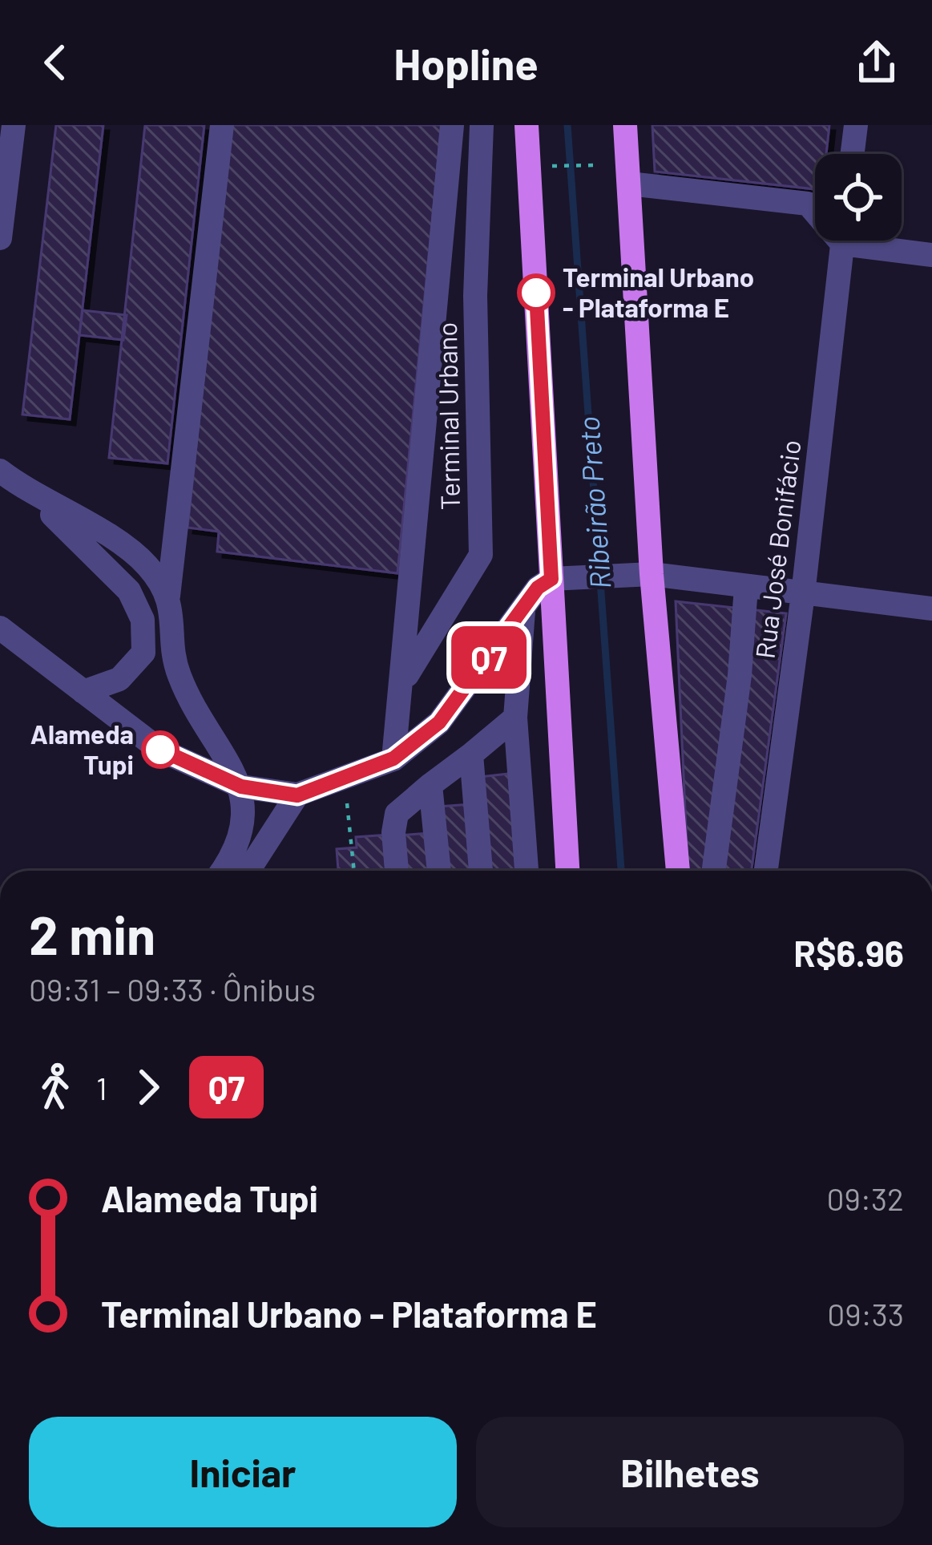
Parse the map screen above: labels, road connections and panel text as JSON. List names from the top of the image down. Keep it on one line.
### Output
{"streets":{"street":["Terminal Urbano","Rua José Bonifácio"]},"water":["Ribeirão Preto"],"places":["Terminal Urbano - Plataforma E","Alameda Tupi"],"lines":["bus line Q7"],"page":{"header":"Hopline","on_map":"Q7","heading":["2 min","09:31 – 09:33 · Ônibus","R$6.96"],"legs":["1","Q7"],"list":[{"name":"Alameda Tupi","value":"09:32"},{"name":"Terminal Urbano - Plataforma E","value":"09:33"}],"buttons":["Iniciar","Bilhetes"]}}
